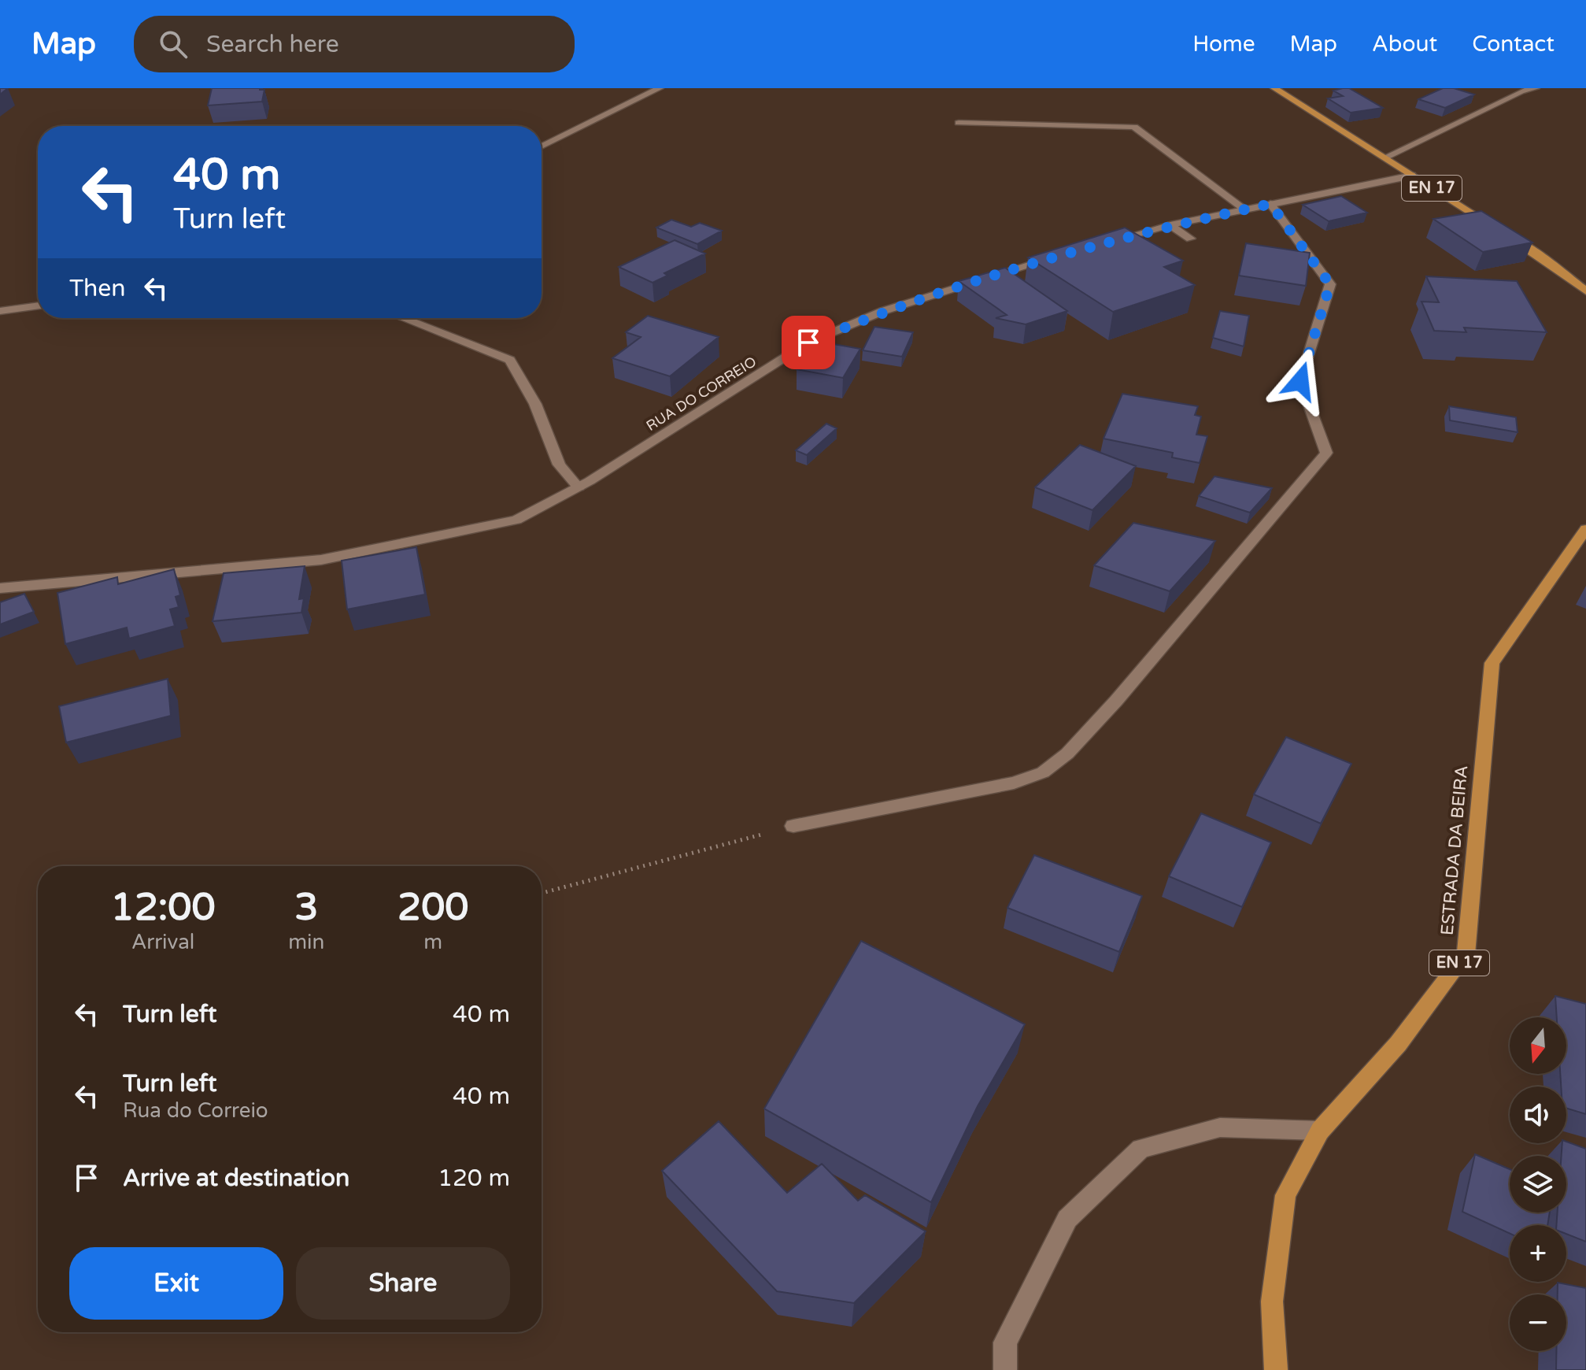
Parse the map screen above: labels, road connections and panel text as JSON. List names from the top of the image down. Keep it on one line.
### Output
{"streets":{"main road":["EN 17","ESTRADA DA BEIRA"],"street":["RUA DO CORREIO"]},"north":"bottom","page":{"header":"Map","search":"Search here","nav":["Home","Map","About","Contact"],"turn":["40 m","Turn left"],"then":"Then","eta":["12:00","Arrival","3","min","200","m"],"list":[{"name":"Turn left","value":"40 m"},{"name":"Turn left","note":"Rua do Correio","value":"40 m"},{"name":"Arrive at destination","value":"120 m"}],"map_buttons":["+","−"],"buttons":["Exit","Share"]}}
